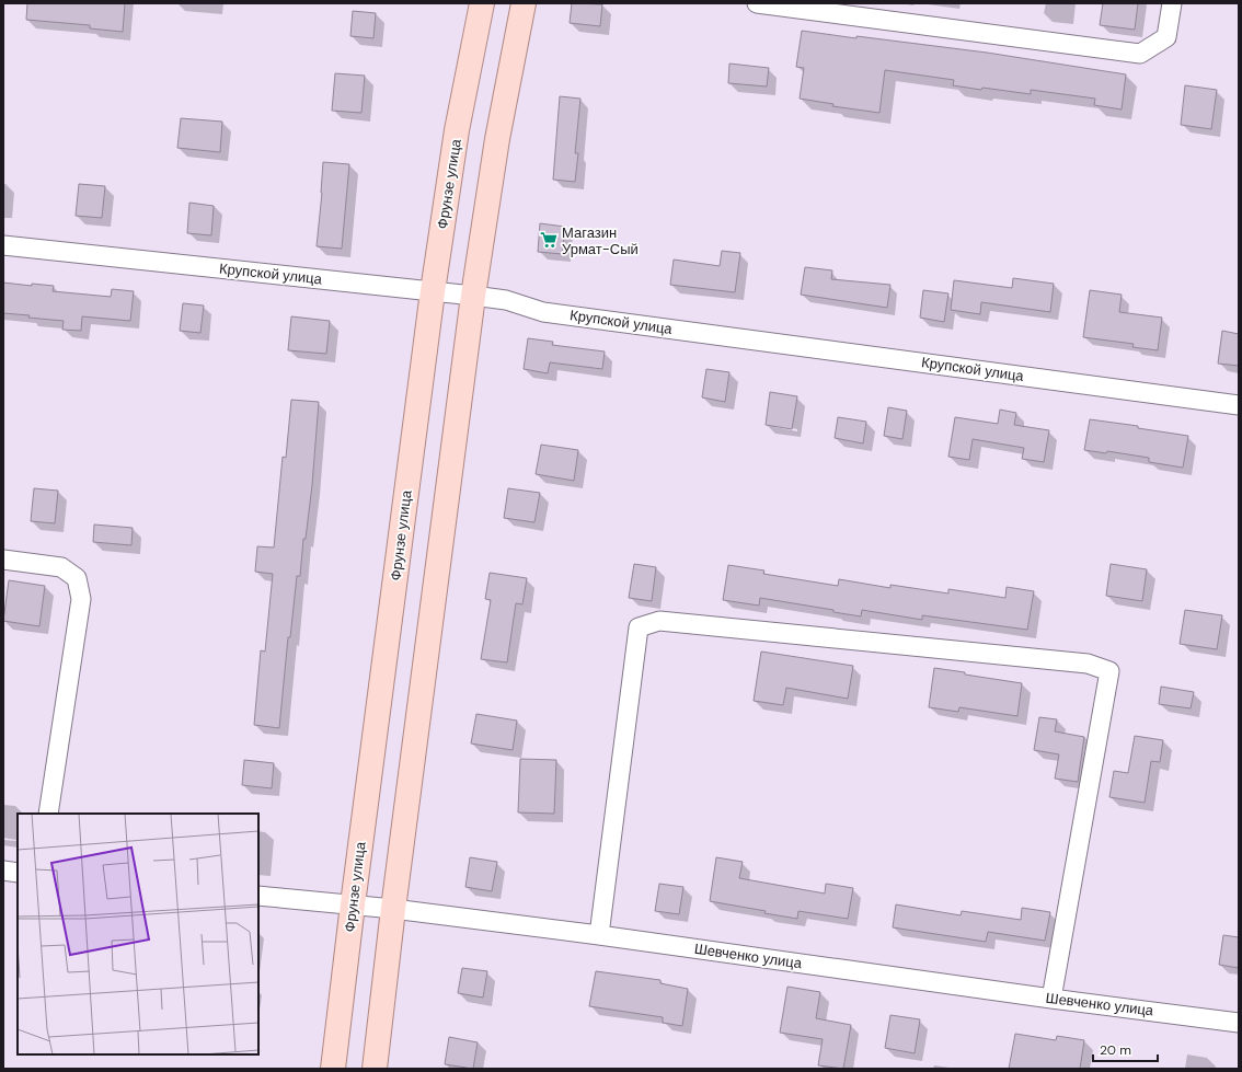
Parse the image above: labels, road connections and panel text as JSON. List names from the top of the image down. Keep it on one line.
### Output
{"streets":{"main road":["Фрунзе улица"],"street":["Крупской улица","Шевченко улица"]},"crossings":[["Фрунзе улица","Крупской улица"],["Фрунзе улица","Шевченко улица"]],"places":{"supermarket":["Магазин Урмат-Сый"]},"scale_bar":"20 m"}
